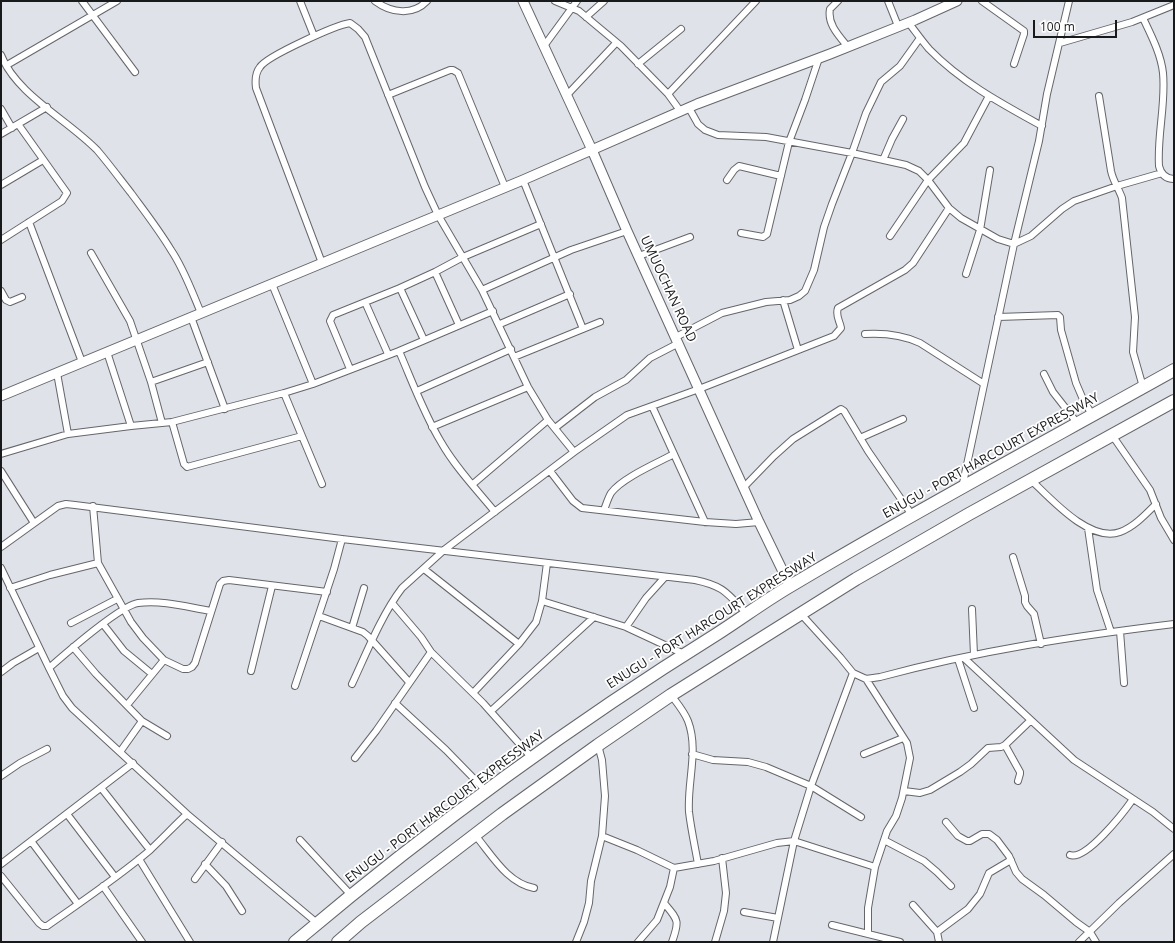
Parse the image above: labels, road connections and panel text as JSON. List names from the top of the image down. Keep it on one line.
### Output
{"streets":{"highway":["ENUGU - PORT HARCOURT EXPRESSWAY"],"main road":["UMUOCHAN ROAD"]},"crossings":[["UMUOCHAN ROAD","ENUGU - PORT HARCOURT EXPRESSWAY"]],"scale_bar":"100 m"}
